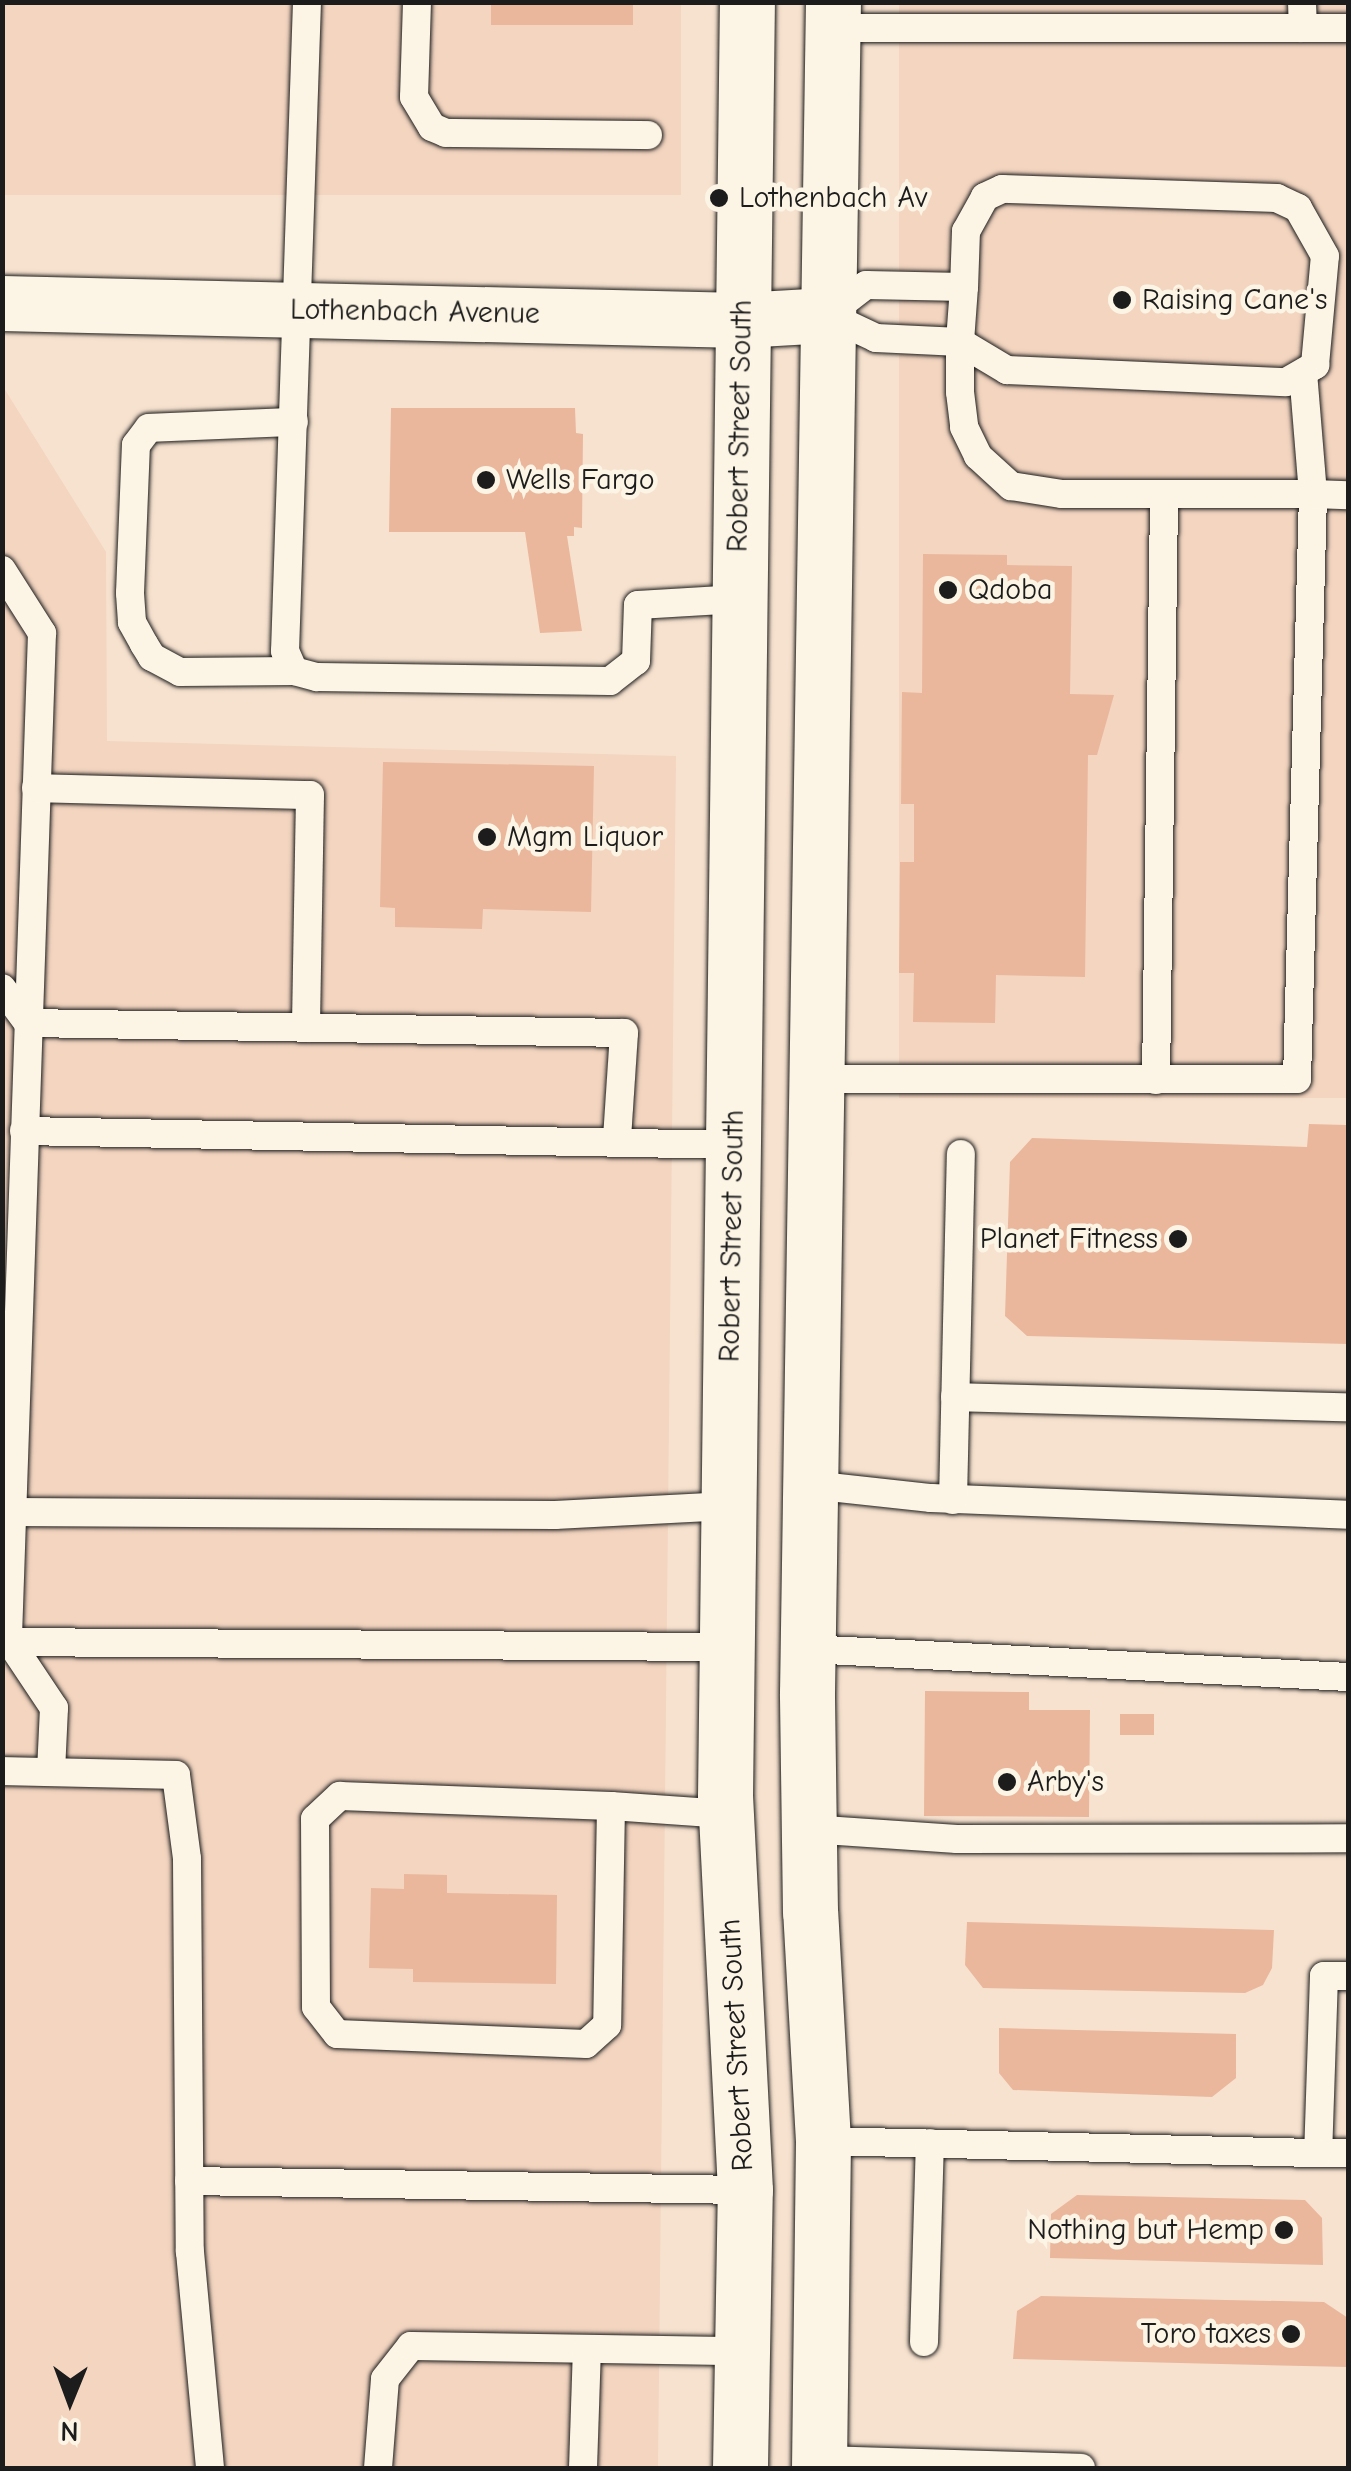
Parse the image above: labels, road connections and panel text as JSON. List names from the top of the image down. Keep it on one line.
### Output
{"streets":{"main road":["Lothenbach Avenue","Robert Street South"]},"crossings":[["Lothenbach Avenue","Robert Street South"]],"places":["Lothenbach Av","Raising Cane's","Wells Fargo","Qdoba","Mgm Liquor","Planet Fitness","Arby's","Nothing but Hemp","Toro taxes"],"north":"bottom"}
